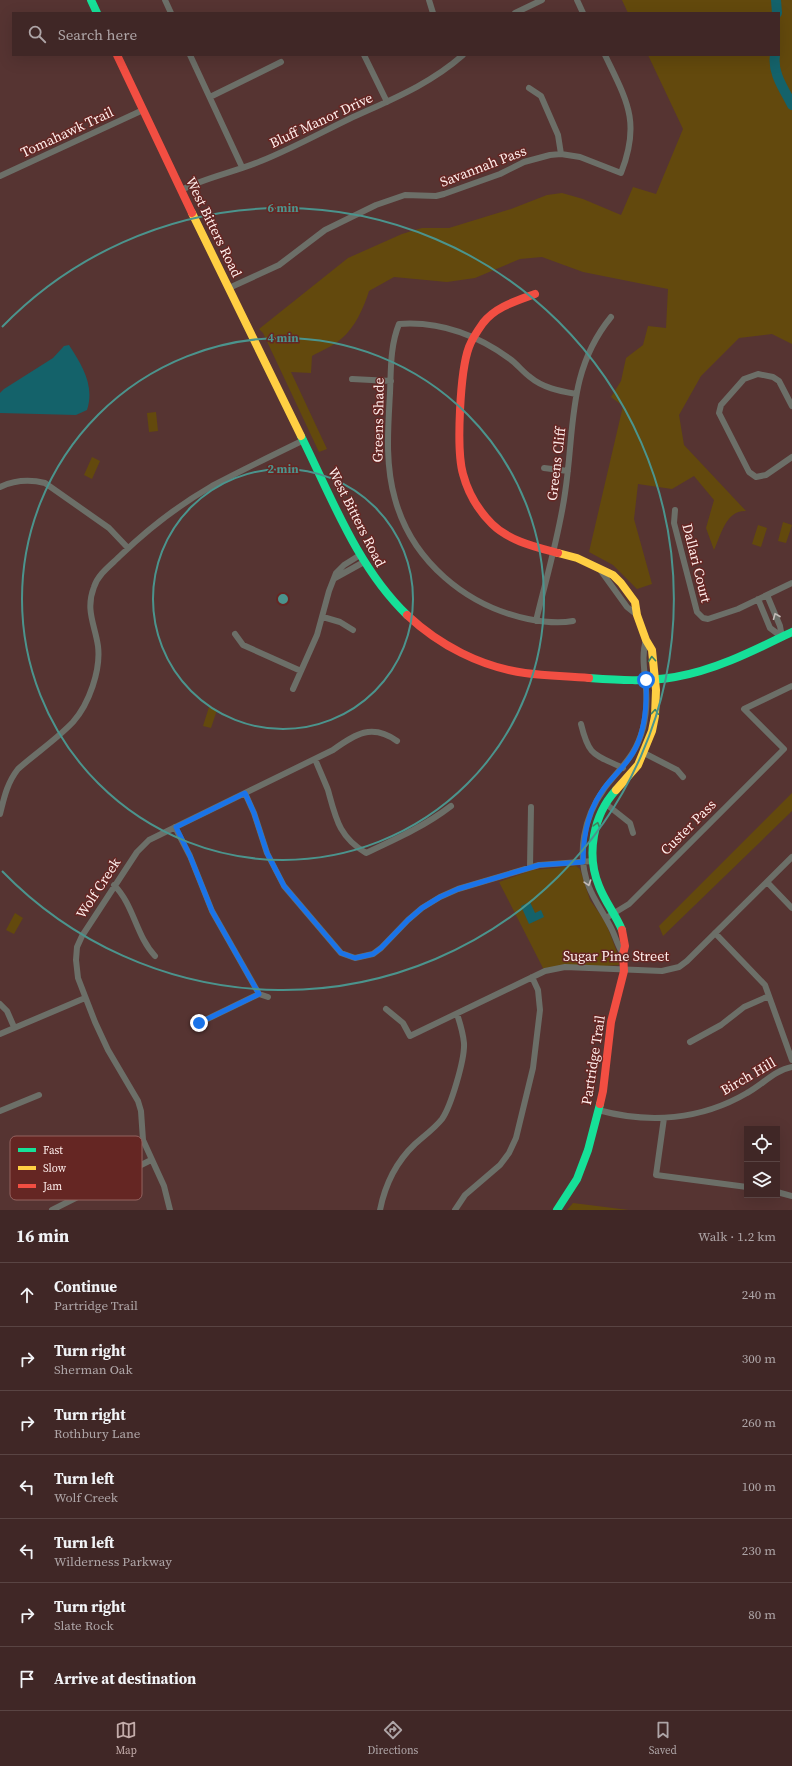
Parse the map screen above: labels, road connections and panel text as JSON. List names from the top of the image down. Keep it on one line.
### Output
{"streets":{"street":["Bluff Manor Drive","Tomahawk Trail","Savannah Pass","West Bitters Road","Greens Shade","Greens Cliff","Dallari Court","Custer Pass","Wolf Creek","Sugar Pine Street","Partridge Trail","Birch Hill"]},"crossings":[["Bluff Manor Drive","West Bitters Road"],["Tomahawk Trail","West Bitters Road"],["Savannah Pass","West Bitters Road"],["West Bitters Road","Partridge Trail"],["Greens Shade","Greens Cliff"],["Greens Shade","Partridge Trail"],["Greens Cliff","Partridge Trail"],["Custer Pass","Partridge Trail"],["Sugar Pine Street","Partridge Trail"],["Partridge Trail","Birch Hill"]],"legend":["Fast","Slow","Jam"],"page":{"search":"Search here","heading":["16 min","Walk · 1.2 km"],"list":[["Continue","Partridge Trail","240 m"],["Turn right","Sherman Oak","300 m"],["Turn right","Rothbury Lane","260 m"],["Turn left","Wolf Creek","100 m"],["Turn left","Wilderness Parkway","230 m"],["Turn right","Slate Rock","80 m"],"Arrive at destination"],"nav":["Map","Directions","Saved"]},"rings":["6 min","4 min","2 min"]}
